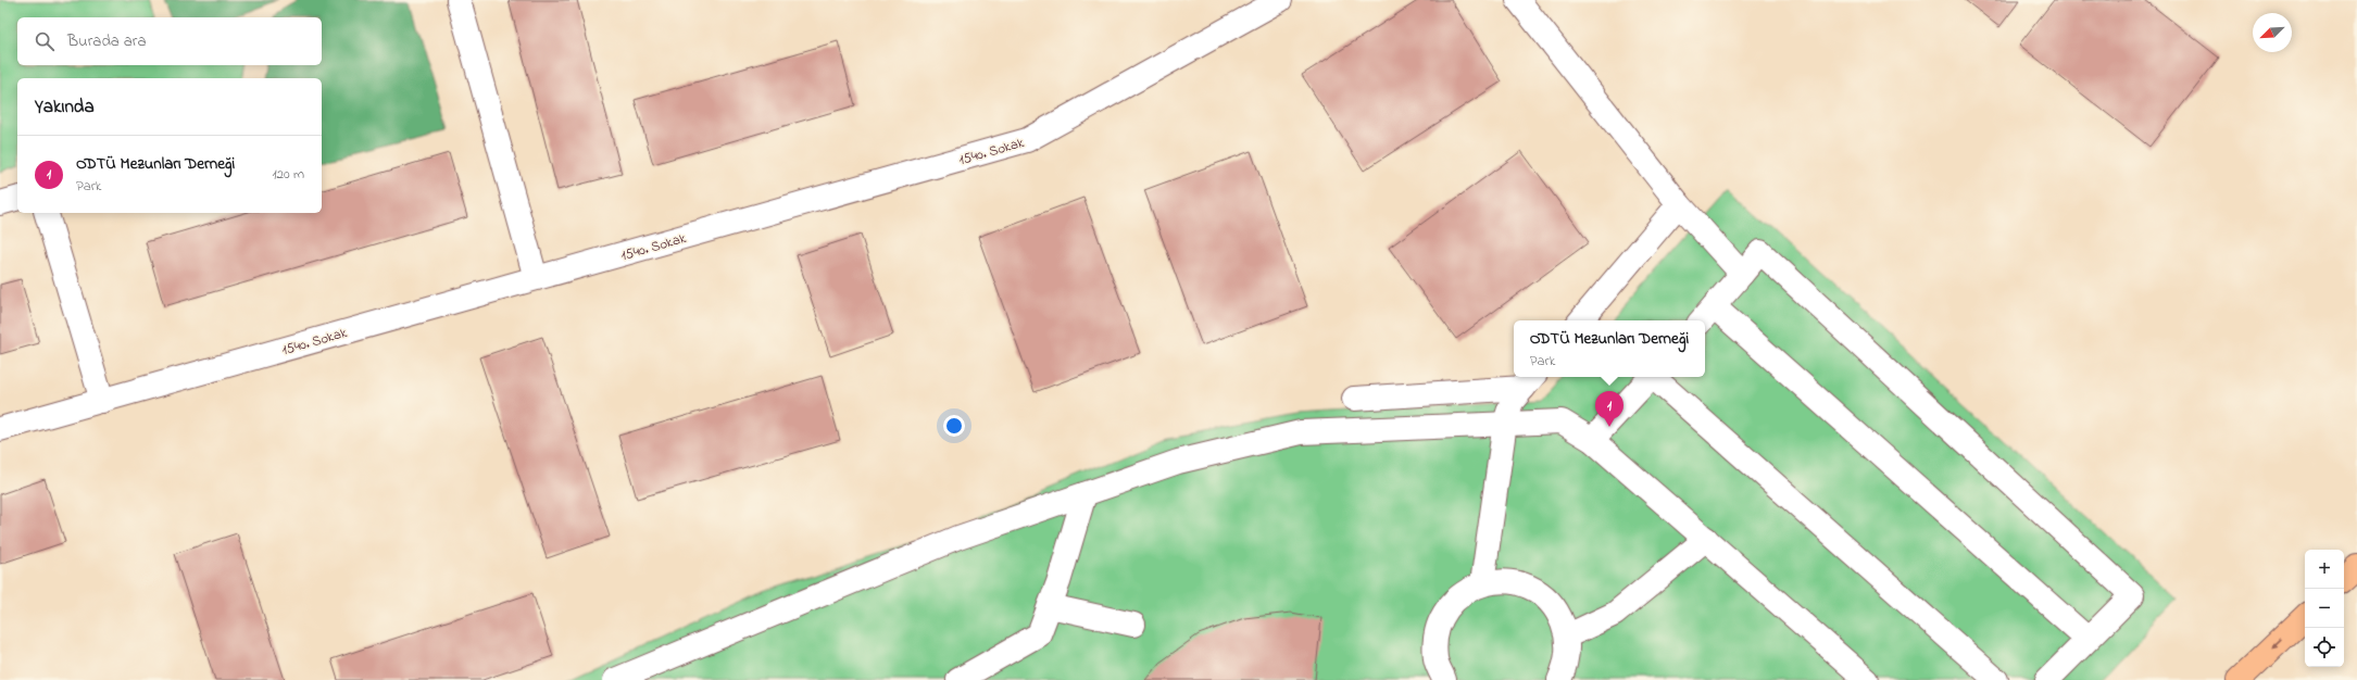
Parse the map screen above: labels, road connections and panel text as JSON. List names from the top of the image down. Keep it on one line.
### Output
{"streets":{"street":["1540. Sokak"]},"north":"bottom left","page":{"search":"Burada ara","heading":"Yakında","list":[{"mark":"1","name":"ODTÜ Mezunları Derneği","note":"Park","value":"120 m"}],"popup":["ODTÜ Mezunları Derneği","Park"],"pins":"1","map_buttons":["+","−"]}}
